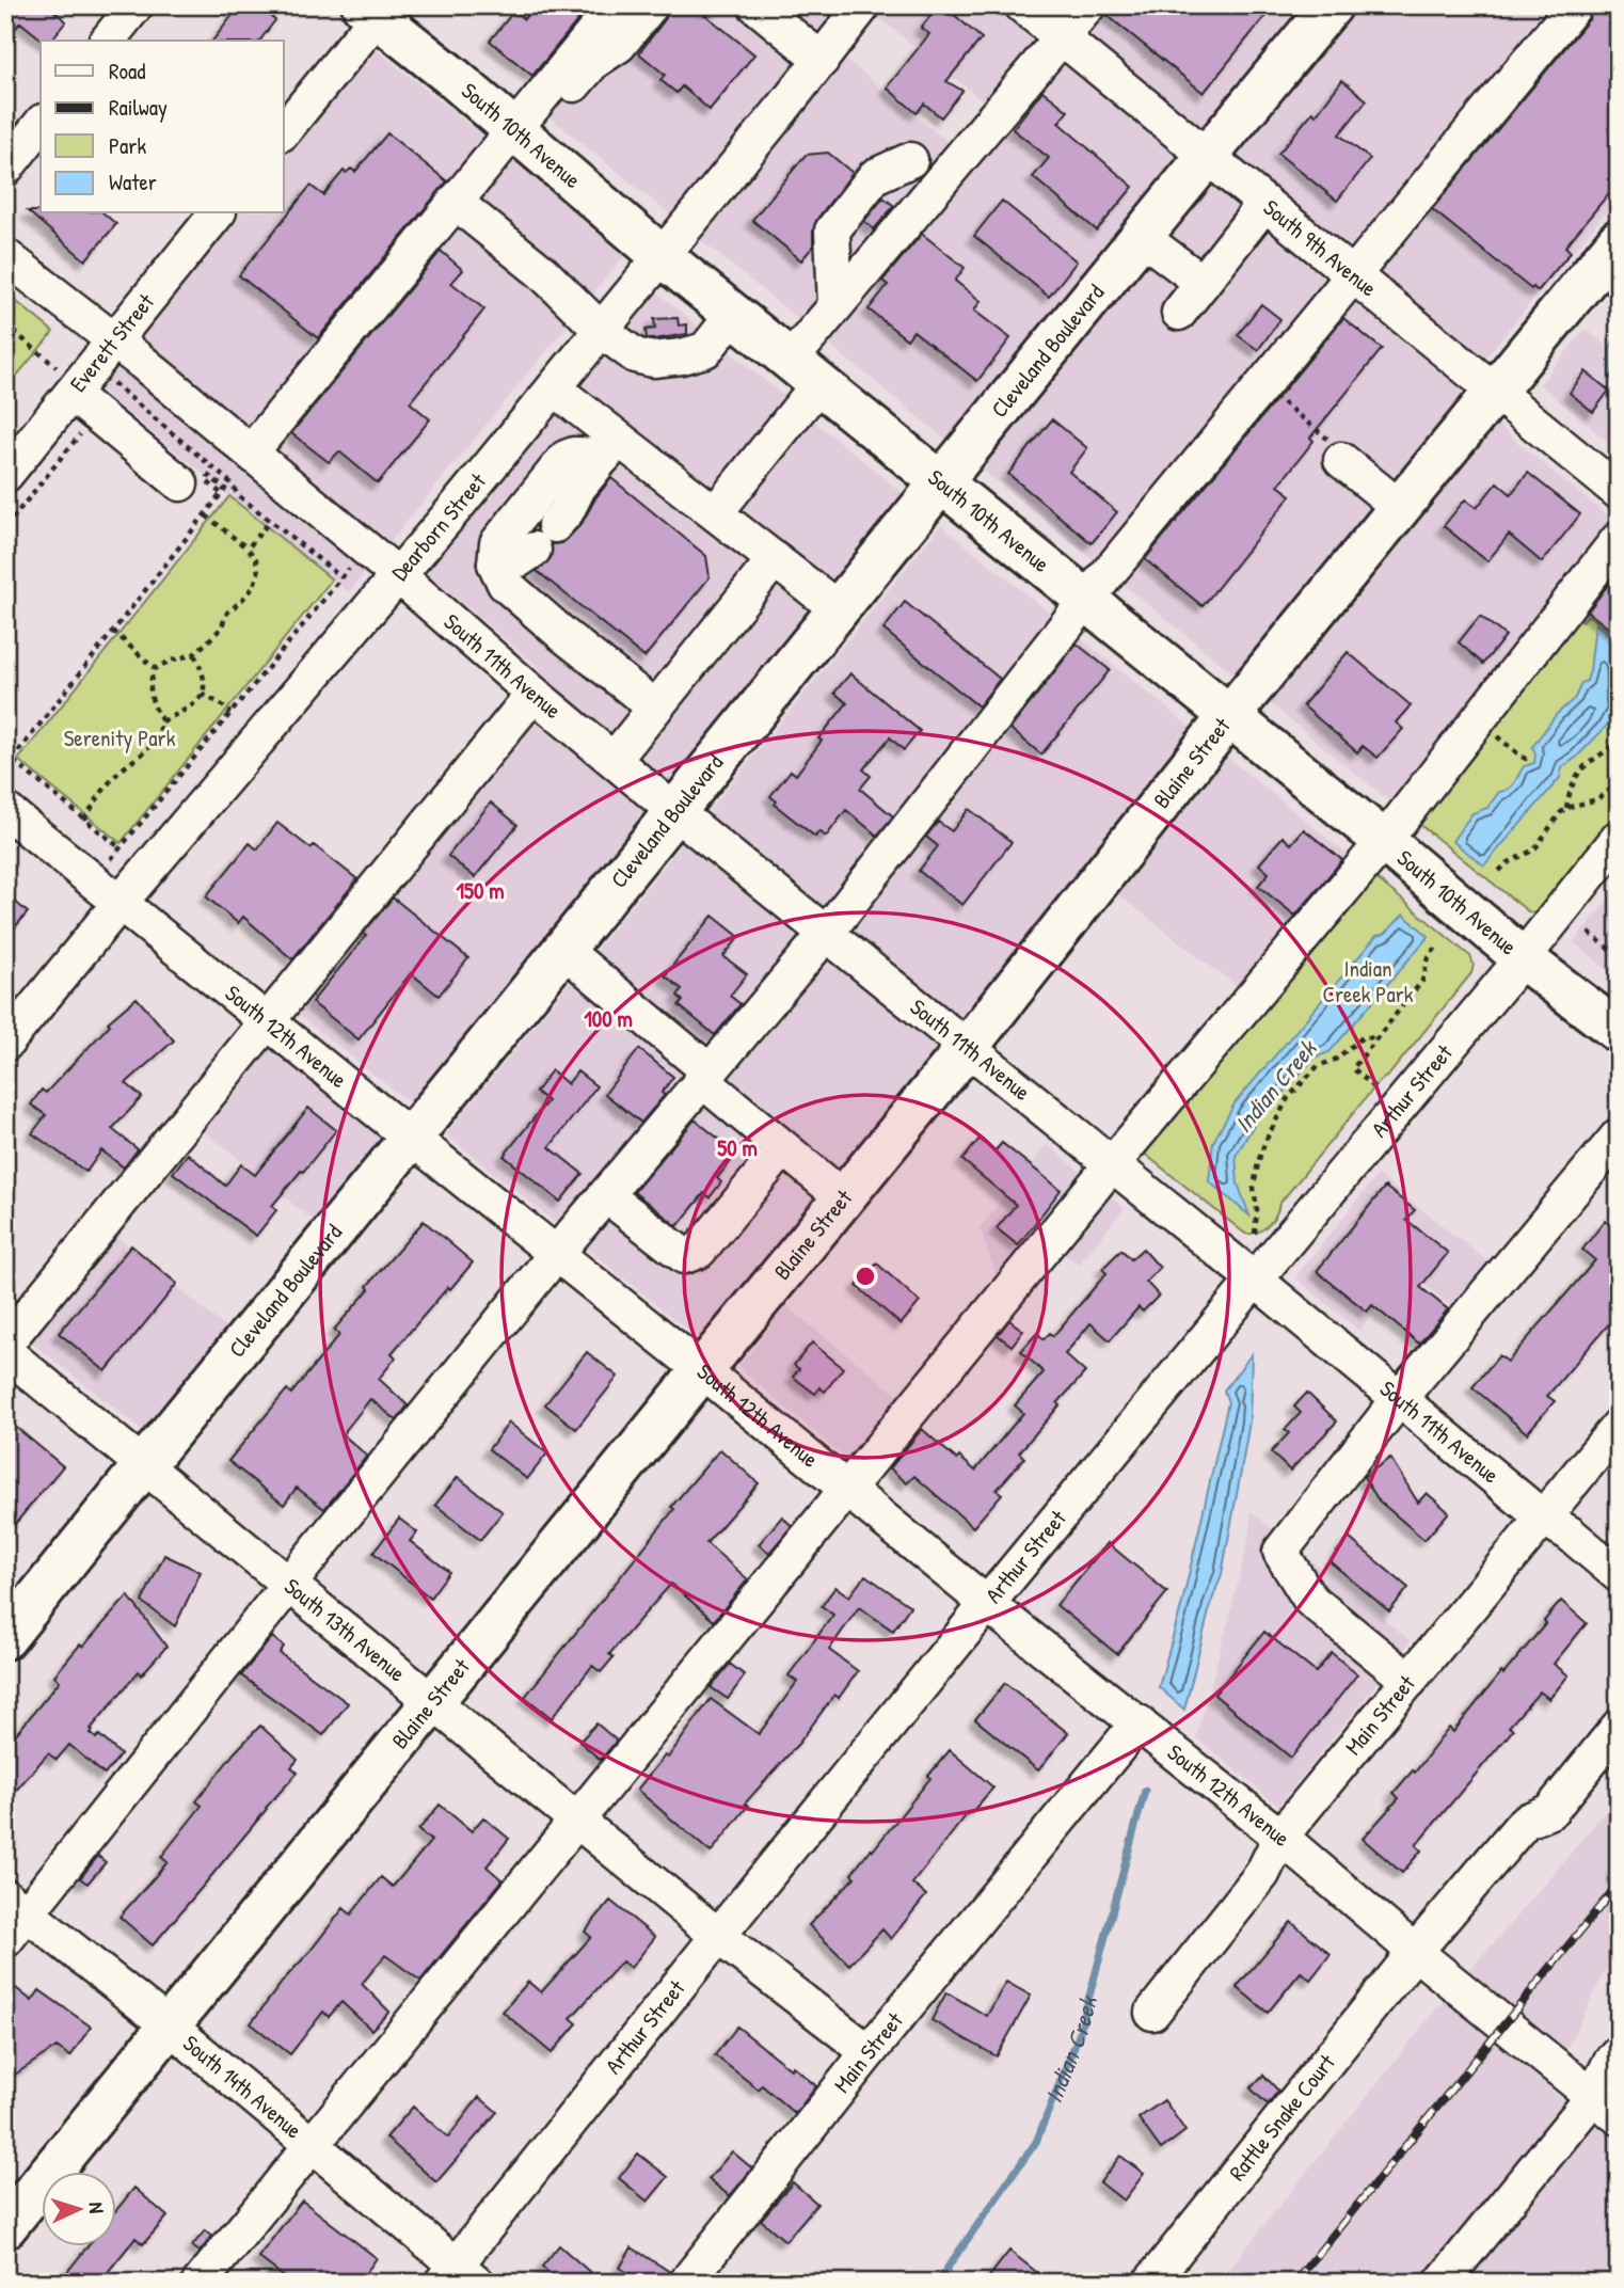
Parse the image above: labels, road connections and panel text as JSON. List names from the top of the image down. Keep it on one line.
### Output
{"streets":{"main road":["South 10th Avenue","Cleveland Boulevard","Blaine Street"],"street":["South 9th Avenue","Everett Street","Dearborn Street","South 11th Avenue","South 12th Avenue","Arthur Street","South 13th Avenue","Main Street","South 14th Avenue","Rattle Snake Court"]},"crossings":[["South 10th Avenue","Cleveland Boulevard"],["South 10th Avenue","Dearborn Street"],["South 10th Avenue","Blaine Street"],["South 10th Avenue","Arthur Street"],["South 9th Avenue","Cleveland Boulevard"],["South 9th Avenue","Blaine Street"],["Everett Street","South 11th Avenue"],["Cleveland Boulevard","South 11th Avenue"],["Cleveland Boulevard","South 12th Avenue"],["Cleveland Boulevard","South 13th Avenue"],["Dearborn Street","South 11th Avenue"],["Dearborn Street","South 12th Avenue"],["South 11th Avenue","Blaine Street"],["South 11th Avenue","Arthur Street"],["South 11th Avenue","Main Street"],["Blaine Street","South 12th Avenue"],["Blaine Street","South 13th Avenue"],["Blaine Street","South 14th Avenue"],["South 12th Avenue","Arthur Street"],["South 12th Avenue","Main Street"],["South 12th Avenue","Rattle Snake Court"],["Arthur Street","South 13th Avenue"],["Arthur Street","South 14th Avenue"],["South 13th Avenue","Main Street"]],"water":["Indian Creek"],"parks":["Serenity Park","Indian Creek Park"],"legend":["Road","Railway","Park","Water"],"north":"right","rings":["150 m","100 m","50 m"]}
